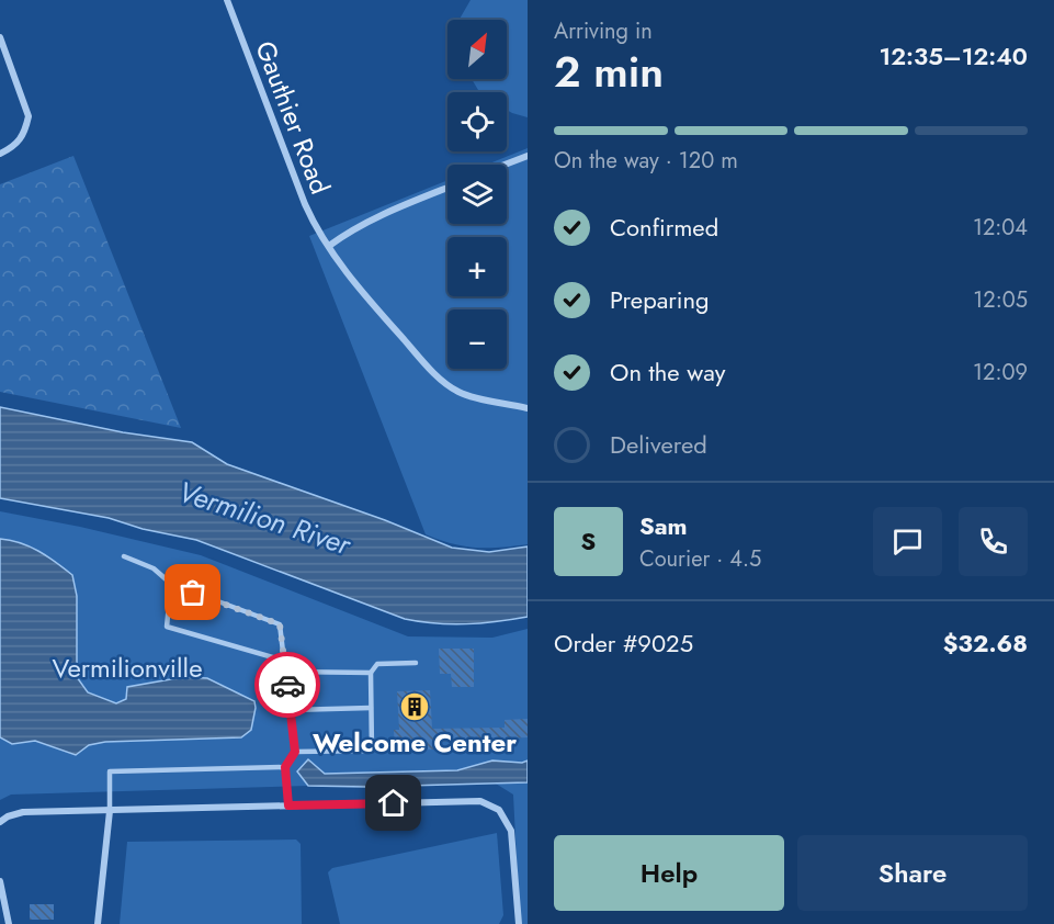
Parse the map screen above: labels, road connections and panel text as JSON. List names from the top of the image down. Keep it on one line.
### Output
{"streets":{"street":["Gauthier Road"]},"water":["Vermilion River"],"parks":["Vermilionville"],"places":{"building":["Welcome Center"]},"north":"top right","page":{"heading":["2 min","Arriving in","12:35–12:40"],"panel":["Sam","Courier · 4.5","Order #9025","$32.68"],"map_buttons":["+","−"],"bar":"On the way · 120 m","list":[["Confirmed","12:04"],["Preparing","12:05"],["On the way","12:09"],"Delivered"],"round":"S","buttons":["Help","Share"]}}
